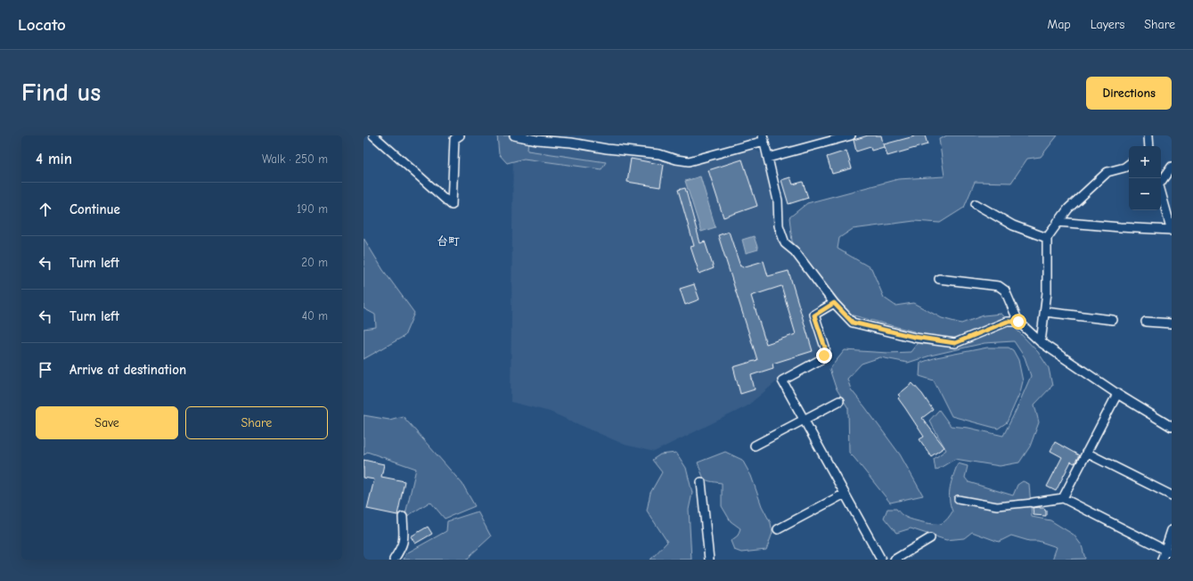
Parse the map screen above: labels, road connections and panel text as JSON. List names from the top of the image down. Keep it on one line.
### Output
{"districts":["台町"],"page":{"header":"Locato","nav":["Map","Layers","Share"],"buttons":["Directions",["Save","Share"]],"title":"Find us","heading":["4 min","Walk · 250 m"],"map_buttons":["+","−"],"list":[["Continue","190 m"],["Turn left","20 m"],["Turn left","40 m"],"Arrive at destination"]}}
